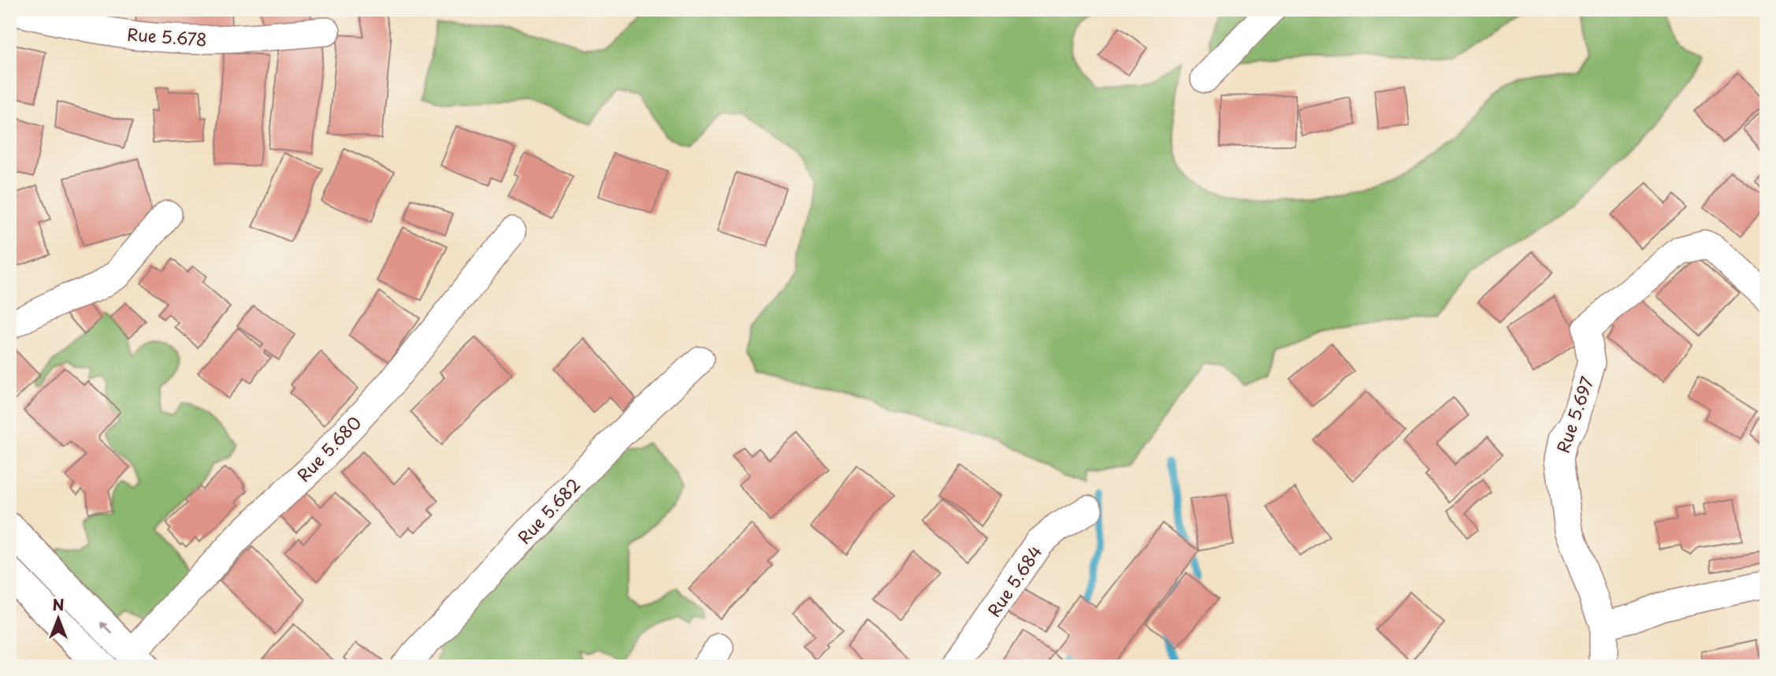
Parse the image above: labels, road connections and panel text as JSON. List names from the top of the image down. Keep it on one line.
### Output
{"streets":{"street":["Rue 5.678","Rue 5.697","Rue 5.680","Rue 5.682","Rue 5.684"]},"north":"top"}
